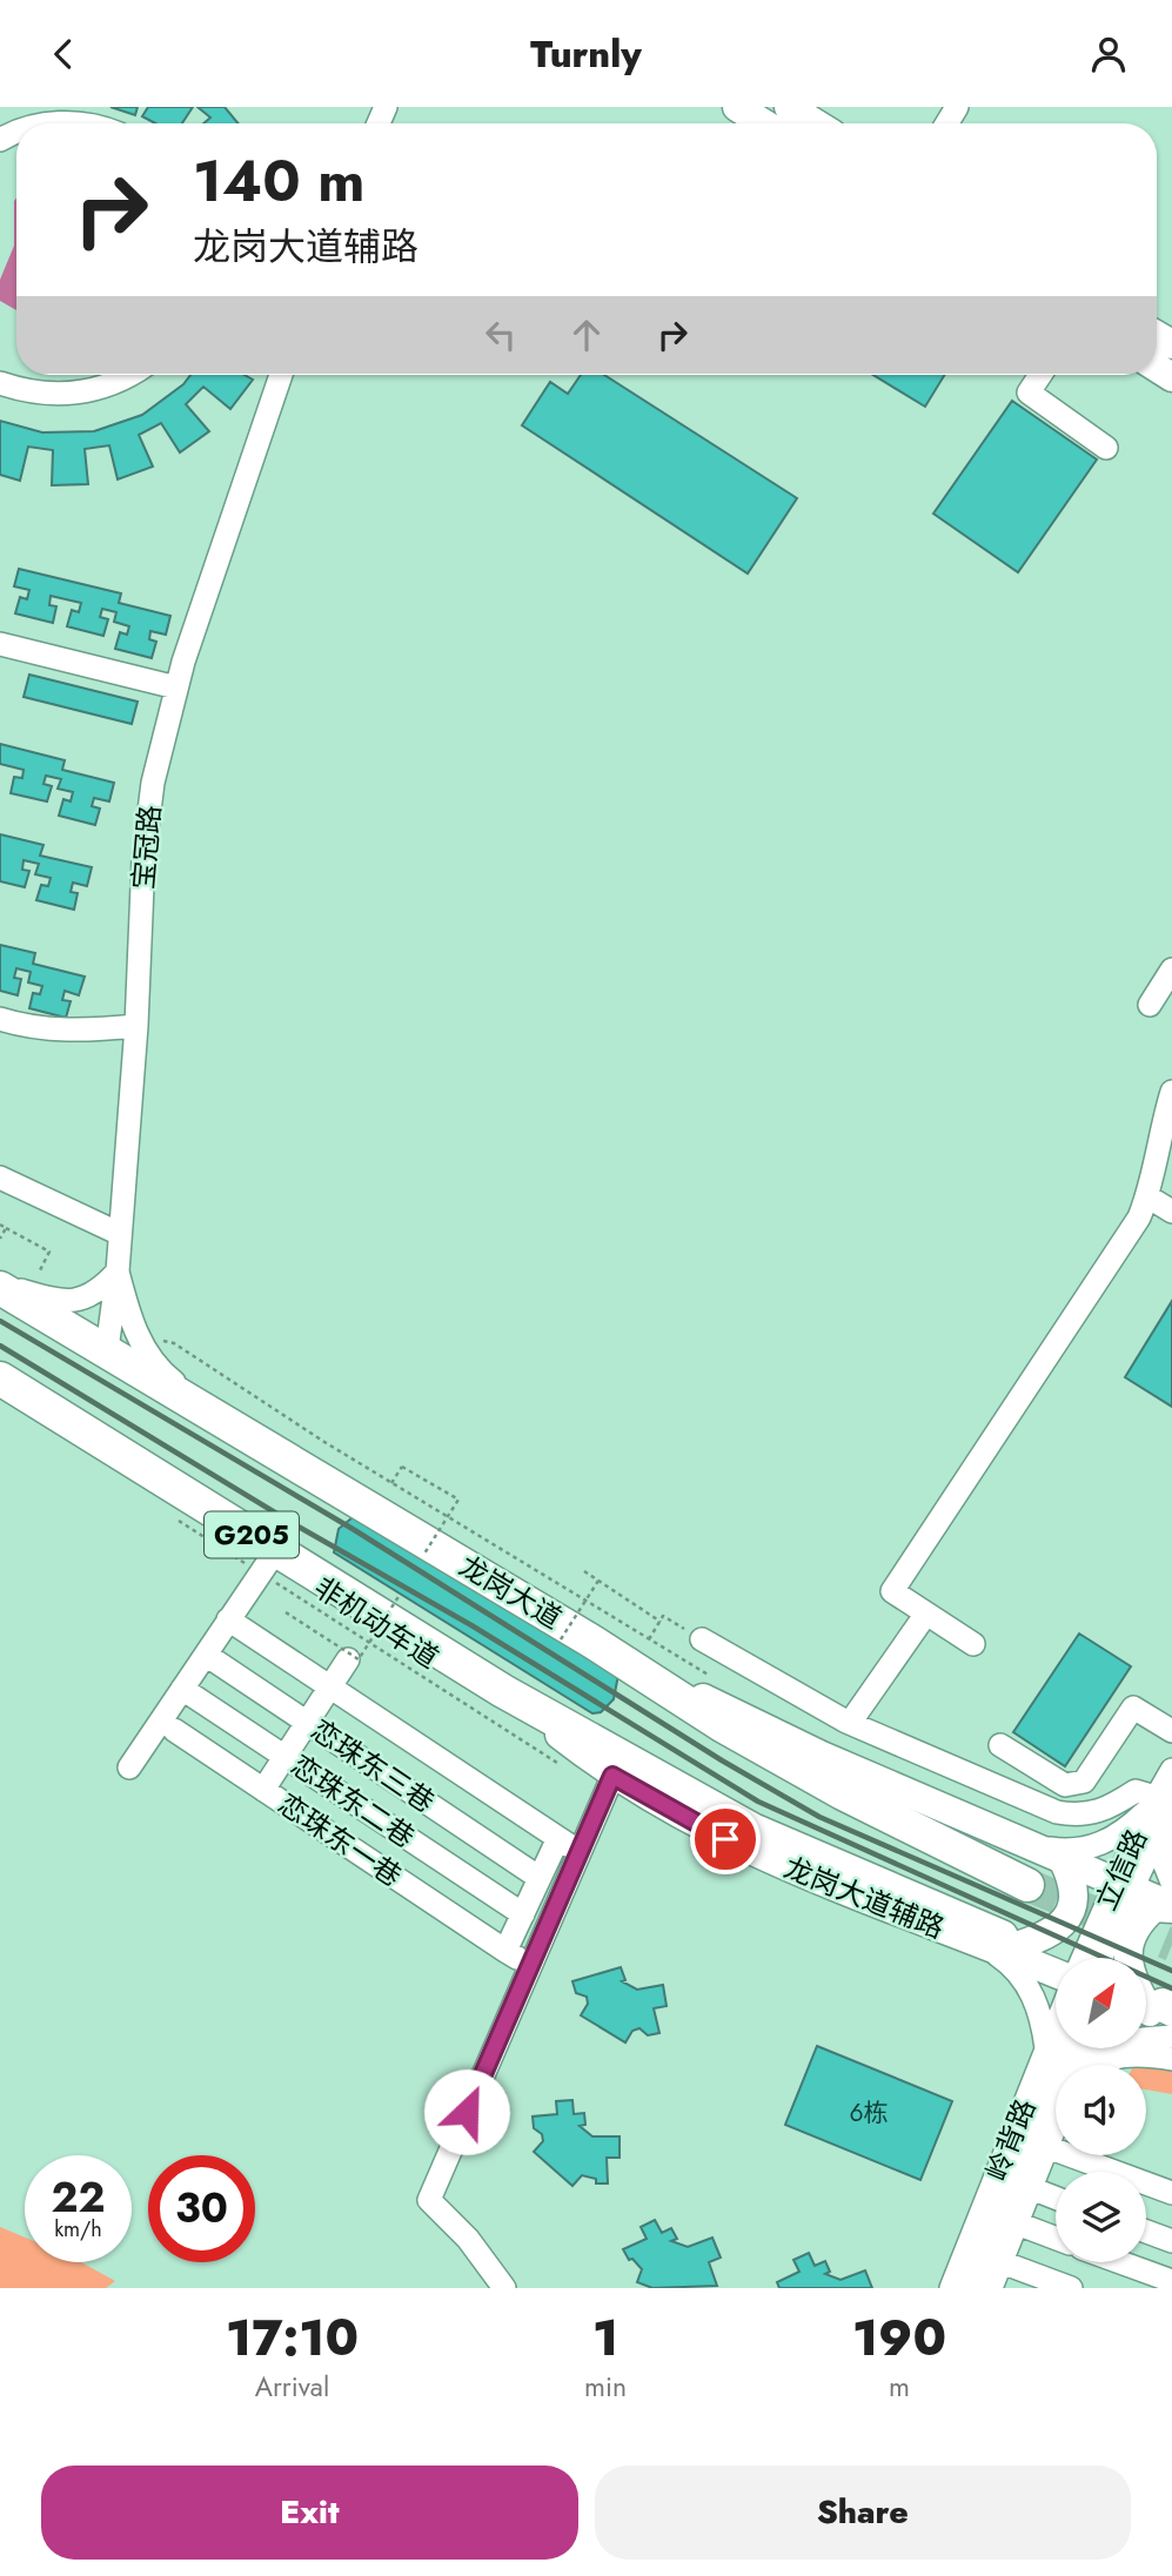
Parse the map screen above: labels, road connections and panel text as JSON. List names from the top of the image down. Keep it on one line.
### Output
{"streets":{"highway":["G205","龙岗大道"],"main road":["龙岗大道辅路"],"street":["宝冠路","恋珠东三巷","恋珠东二巷","恋珠东一巷","立信路","岭背路"],"path":["非机动车道"]},"crossings":[["宝冠路","龙岗大道"],["G205","非机动车道"],["G205","龙岗大道辅路"]],"house_numbers":["6栋"],"north":"top right","page":{"header":"Turnly","turn":["140 m","龙岗大道辅路"],"speed":"22 km/h","limit":"30","eta":["17:10","Arrival","1","min","190","m"],"buttons":["Exit","Share"]}}
